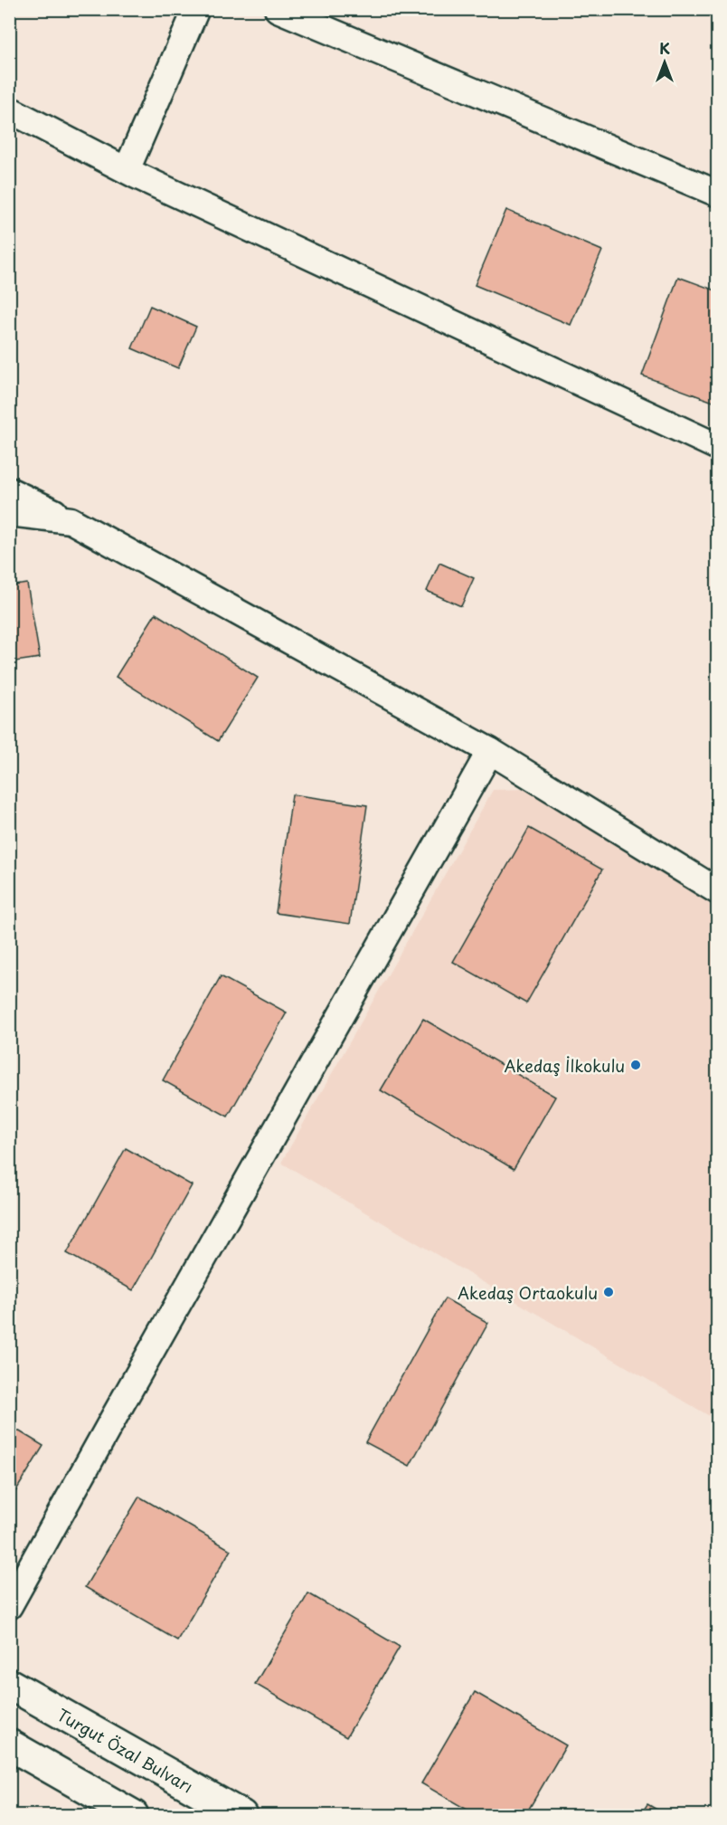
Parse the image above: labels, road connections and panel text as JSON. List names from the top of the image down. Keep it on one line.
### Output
{"streets":{"main road":["Turgut Özal Bulvarı"]},"places":["Akedaş İlkokulu","Akedaş Ortaokulu"],"north":"top"}
